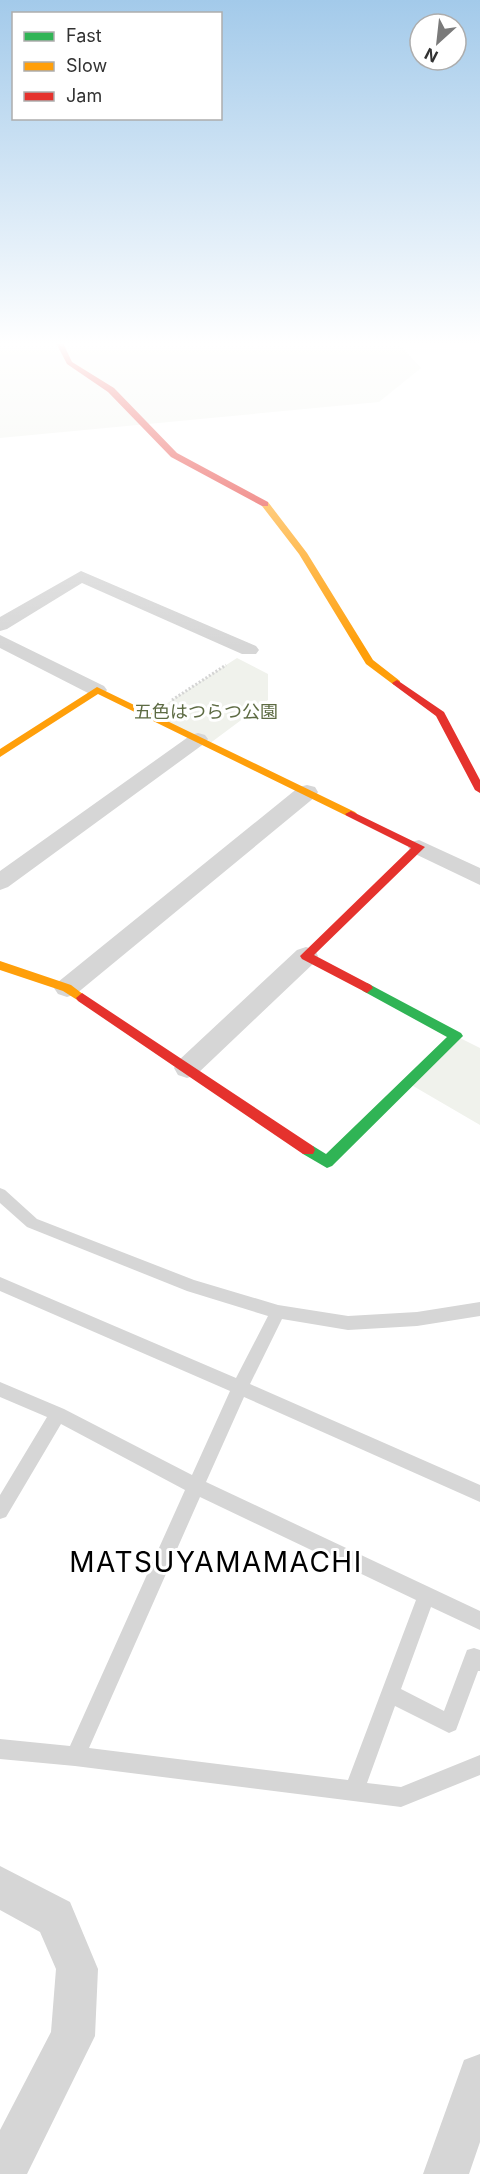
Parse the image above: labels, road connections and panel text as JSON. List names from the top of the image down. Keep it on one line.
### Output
{"districts":["MATSUYAMAMACHI"],"parks":["五色はつらつ公園"],"legend":["Fast","Slow","Jam"],"north":"bottom left"}
